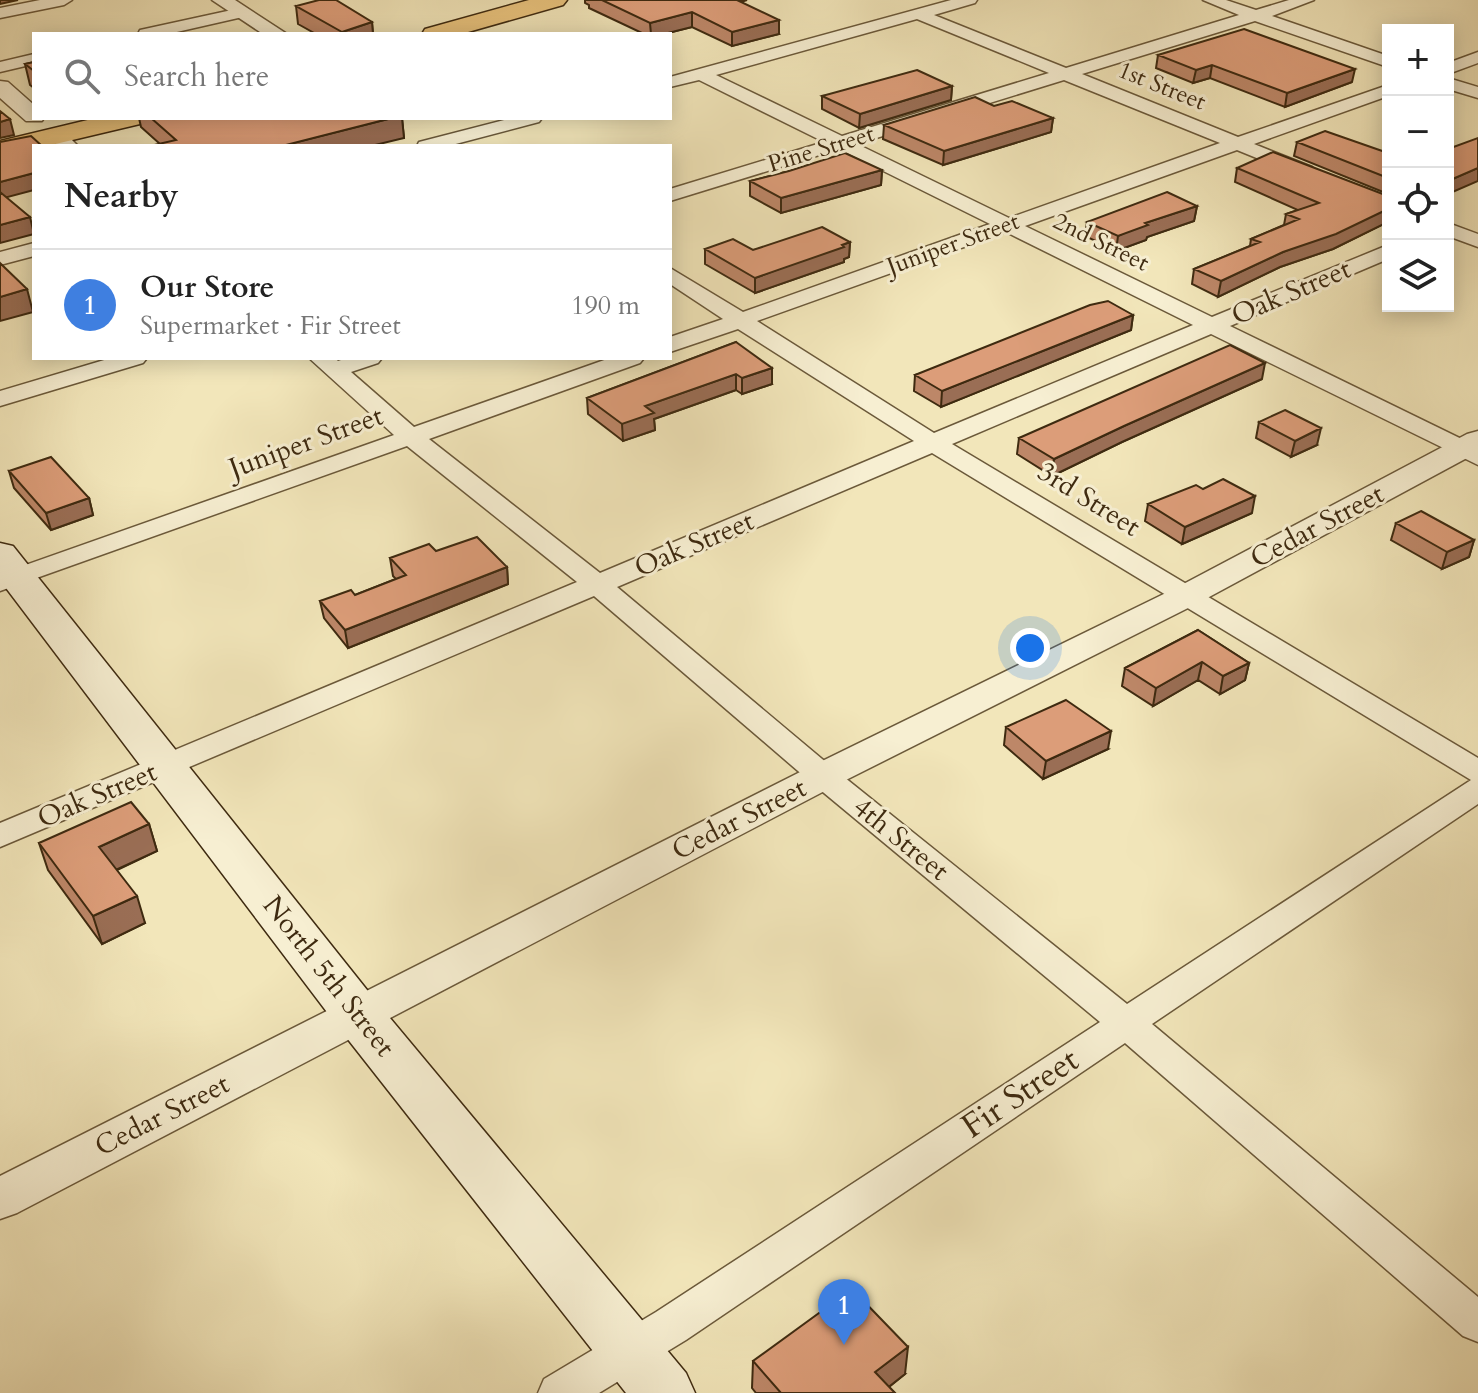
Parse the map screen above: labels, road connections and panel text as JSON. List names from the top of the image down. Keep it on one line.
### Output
{"streets":{"main road":["North 5th Street"],"street":["1st Street","Pine Street","2nd Street","Juniper Street","Oak Street","3rd Street","Cedar Street","4th Street","Fir Street"]},"crossings":[["1st Street","Pine Street"],["1st Street","Juniper Street"],["Pine Street","2nd Street"],["2nd Street","Juniper Street"],["2nd Street","Oak Street"],["2nd Street","Cedar Street"],["Juniper Street","3rd Street"],["Juniper Street","4th Street"],["Juniper Street","North 5th Street"],["Oak Street","3rd Street"],["Oak Street","4th Street"],["Oak Street","North 5th Street"],["3rd Street","Cedar Street"],["Cedar Street","4th Street"],["Cedar Street","North 5th Street"],["4th Street","Fir Street"],["North 5th Street","Fir Street"]],"page":{"map_buttons":["+","−"],"search":"Search here","heading":"Nearby","list":[{"mark":"1","name":"Our Store","note":"Supermarket · Fir Street","value":"190 m"}],"pins":"1"}}
